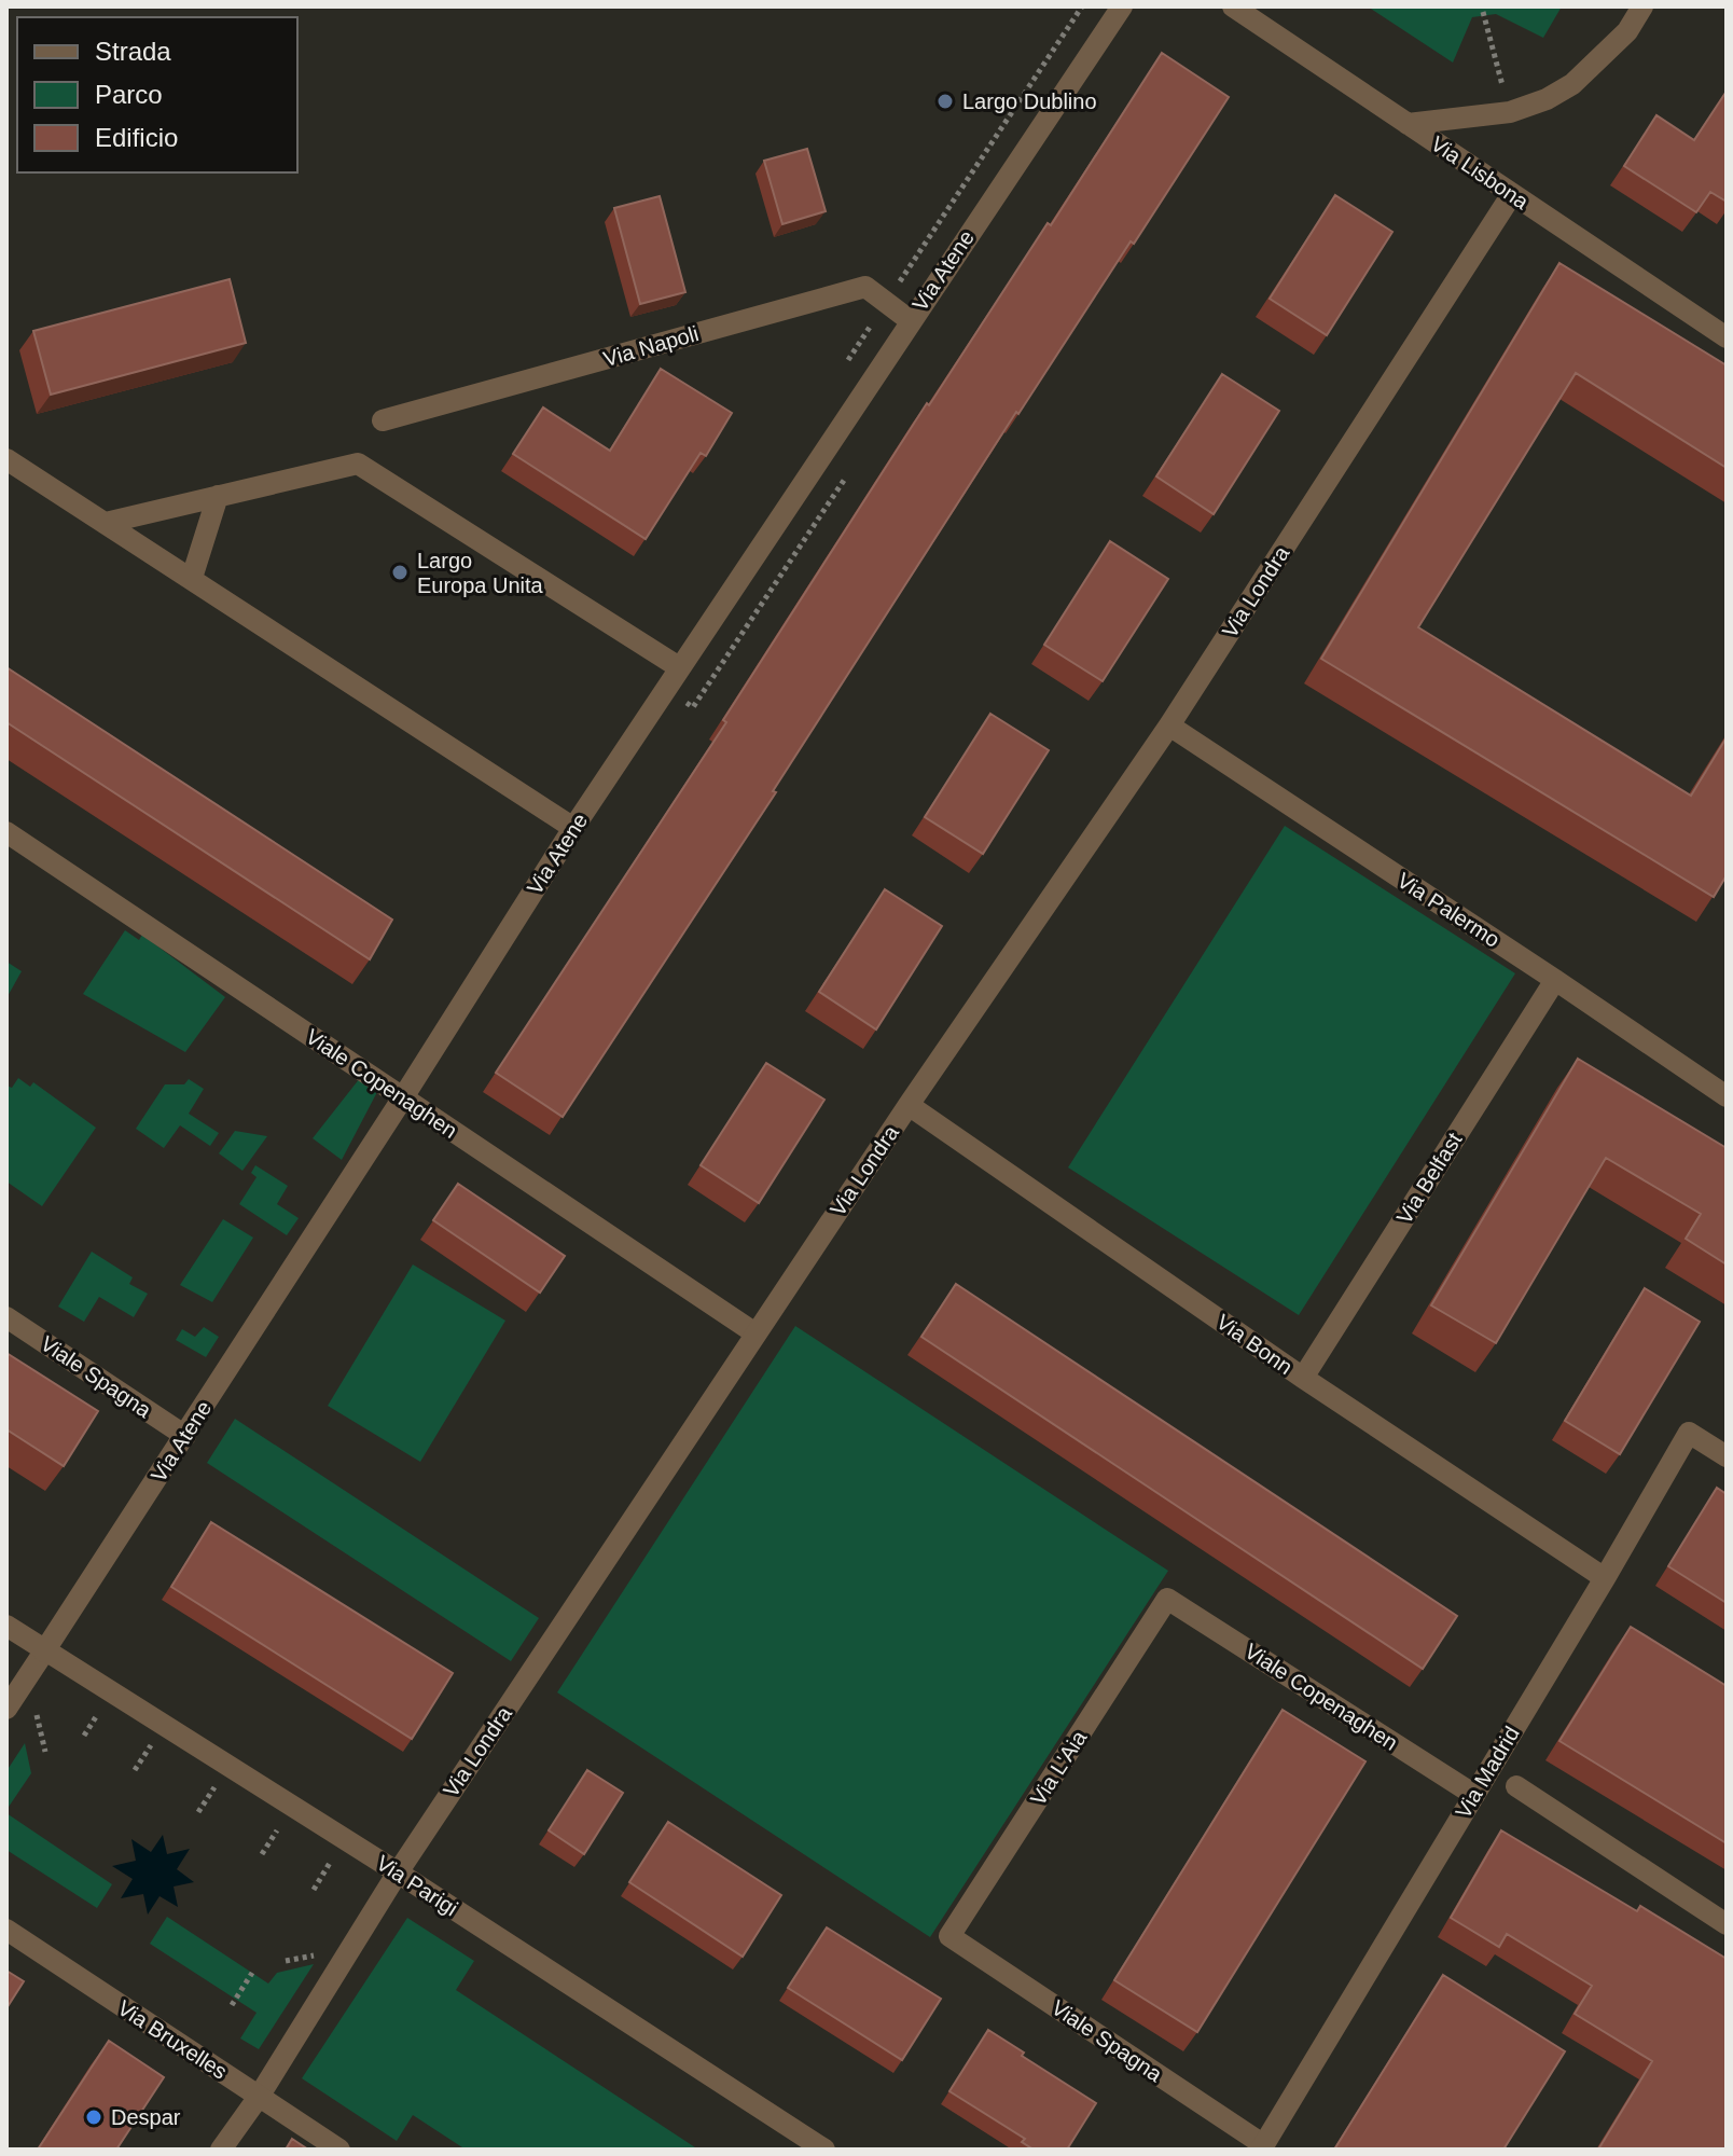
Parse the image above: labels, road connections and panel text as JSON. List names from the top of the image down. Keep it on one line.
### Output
{"streets":{"street":["Via Lisbona","Via Atene","Via Napoli","Via Londra","Via Palermo","Viale Copenaghen","Via Belfast","Via Bonn","Viale Spagna","Via L'Aia","Via Madrid","Via Parigi","Via Bruxelles"]},"crossings":[["Via Lisbona","Via Londra"],["Via Atene","Via Napoli"],["Via Atene","Viale Copenaghen"],["Via Atene","Viale Spagna"],["Via Atene","Via Parigi"],["Via Londra","Via Palermo"],["Via Londra","Viale Copenaghen"],["Via Londra","Via Bonn"],["Via Londra","Via Parigi"],["Via Londra","Via Bruxelles"],["Via Palermo","Via Belfast"],["Viale Copenaghen","Via L'Aia"],["Viale Copenaghen","Via Madrid"],["Via Belfast","Via Bonn"],["Via Bonn","Via Madrid"],["Viale Spagna","Via L'Aia"],["Viale Spagna","Via Madrid"]],"places":["Largo Dublino","Largo Europa Unita","Despar"],"legend":["Strada","Parco","Edificio"]}
